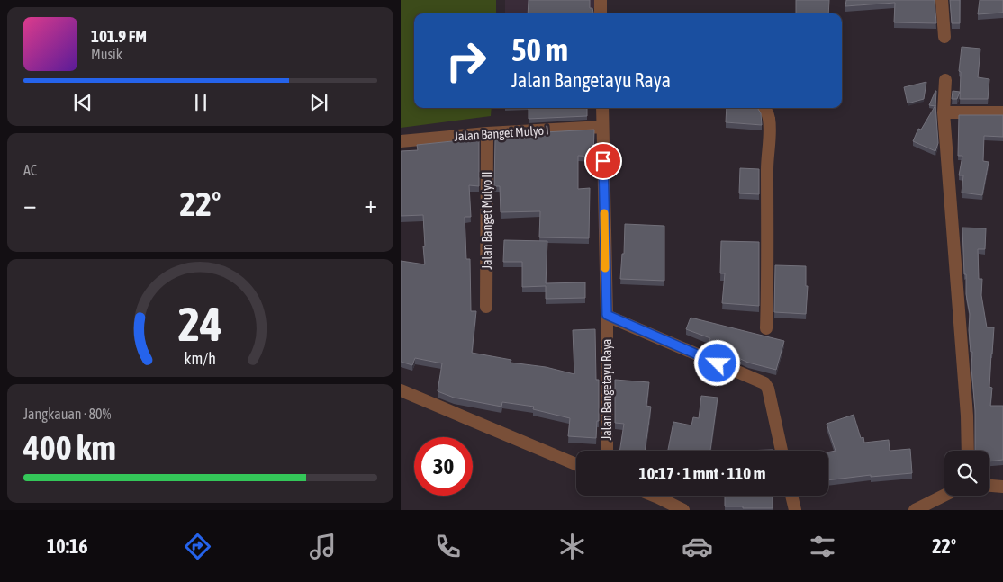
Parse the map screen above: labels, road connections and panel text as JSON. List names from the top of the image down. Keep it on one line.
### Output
{"streets":{"street":["Jalan Banget Mulyo I","Jalan Banget Mulyo II","Jalan Bangetayu Raya"]},"crossings":[["Jalan Banget Mulyo I","Jalan Banget Mulyo II"],["Jalan Banget Mulyo I","Jalan Bangetayu Raya"]],"page":{"turn":["50 m","Jalan Bangetayu Raya"],"song":["101.9 FM","Musik"],"tile":["AC",["Jangkauan · 80%","400 km"]],"heat":["−","22°","+"],"limit":"30","trip":"10:17 · 1 mnt · 110 m","tabs":["10:16","22°"],"gauge":["24","km/h"]}}
